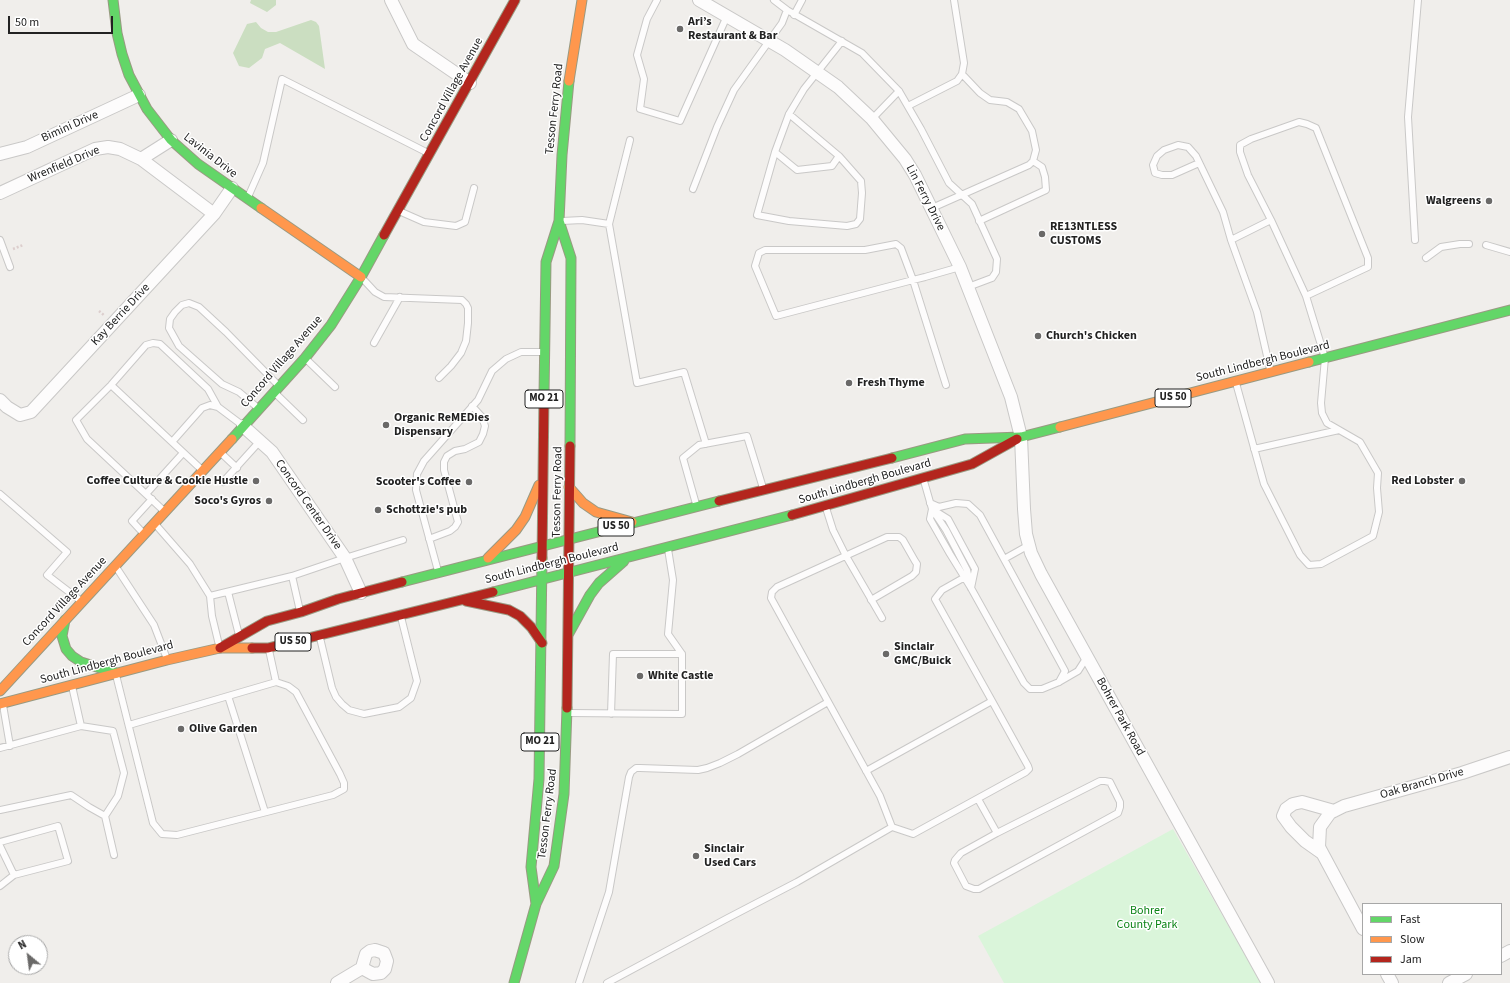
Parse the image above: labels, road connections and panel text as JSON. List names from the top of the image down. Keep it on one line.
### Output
{"streets":{"main road":["Concord Village Avenue","Tesson Ferry Road","Lavinia Drive","South Lindbergh Boulevard","US 50","MO 21"],"street":["Bimini Drive","Wrenfield Drive","Lin Ferry Drive","Kay Berrie Drive","Concord Center Drive","Bohrer Park Road","Oak Branch Drive"]},"crossings":[["Concord Village Avenue","Lavinia Drive"],["Concord Village Avenue","Concord Center Drive"],["Tesson Ferry Road","South Lindbergh Boulevard"],["Bimini Drive","Lavinia Drive"],["Lavinia Drive","Kay Berrie Drive"],["Wrenfield Drive","Kay Berrie Drive"],["Lin Ferry Drive","South Lindbergh Boulevard"],["Lin Ferry Drive","Bohrer Park Road"],["South Lindbergh Boulevard","Concord Center Drive"],["South Lindbergh Boulevard","Bohrer Park Road"]],"parks":["Bohrer County Park"],"places":["Ari’s Restaurant & Bar","Walgreens","RE13NTLESS CUSTOMS","Church's Chicken","Fresh Thyme","Organic ReMEDies Dispensary","Coffee Culture & Cookie Hustle","Red Lobster","Scooter's Coffee","Soco's Gyros","Schottzie's pub","Sinclair GMC/Buick","White Castle","Olive Garden","Sinclair Used Cars"],"legend":["Fast","Slow","Jam"],"scale_bar":"50 m","north":"top left"}
